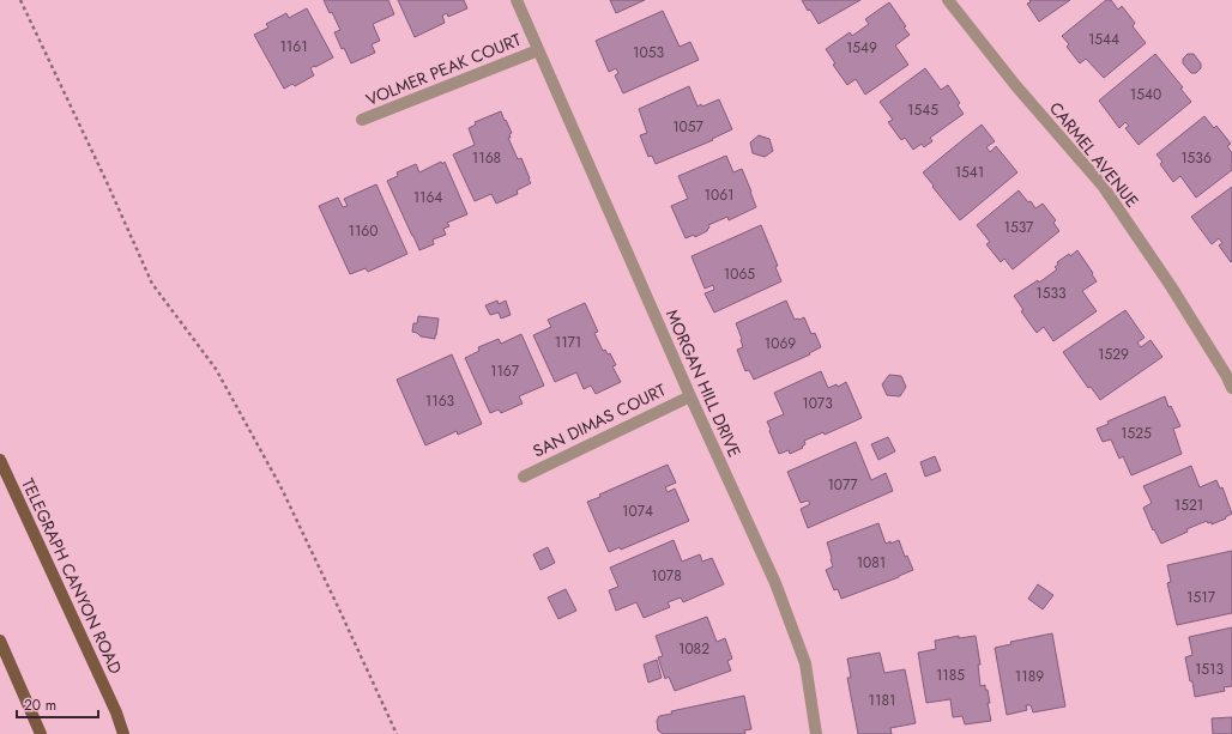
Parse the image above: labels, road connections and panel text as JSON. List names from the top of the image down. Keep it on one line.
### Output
{"streets":{"main road":["TELEGRAPH CANYON ROAD"],"street":["VOLMER PEAK COURT","CARMEL AVENUE","MORGAN HILL DRIVE","SAN DIMAS COURT"]},"crossings":[["VOLMER PEAK COURT","MORGAN HILL DRIVE"],["MORGAN HILL DRIVE","SAN DIMAS COURT"]],"house_numbers":["1544","1161","1549","1053","1540","1545","1057","1168","1536","1541","1061","1164","1537","1160","1065","1533","1171","1069","1529","1167","1163","1073","1525","1077","1521","1074","1081","1078","1517","1082","1513","1185","1189","1181"],"scale_bar":"20 m"}
